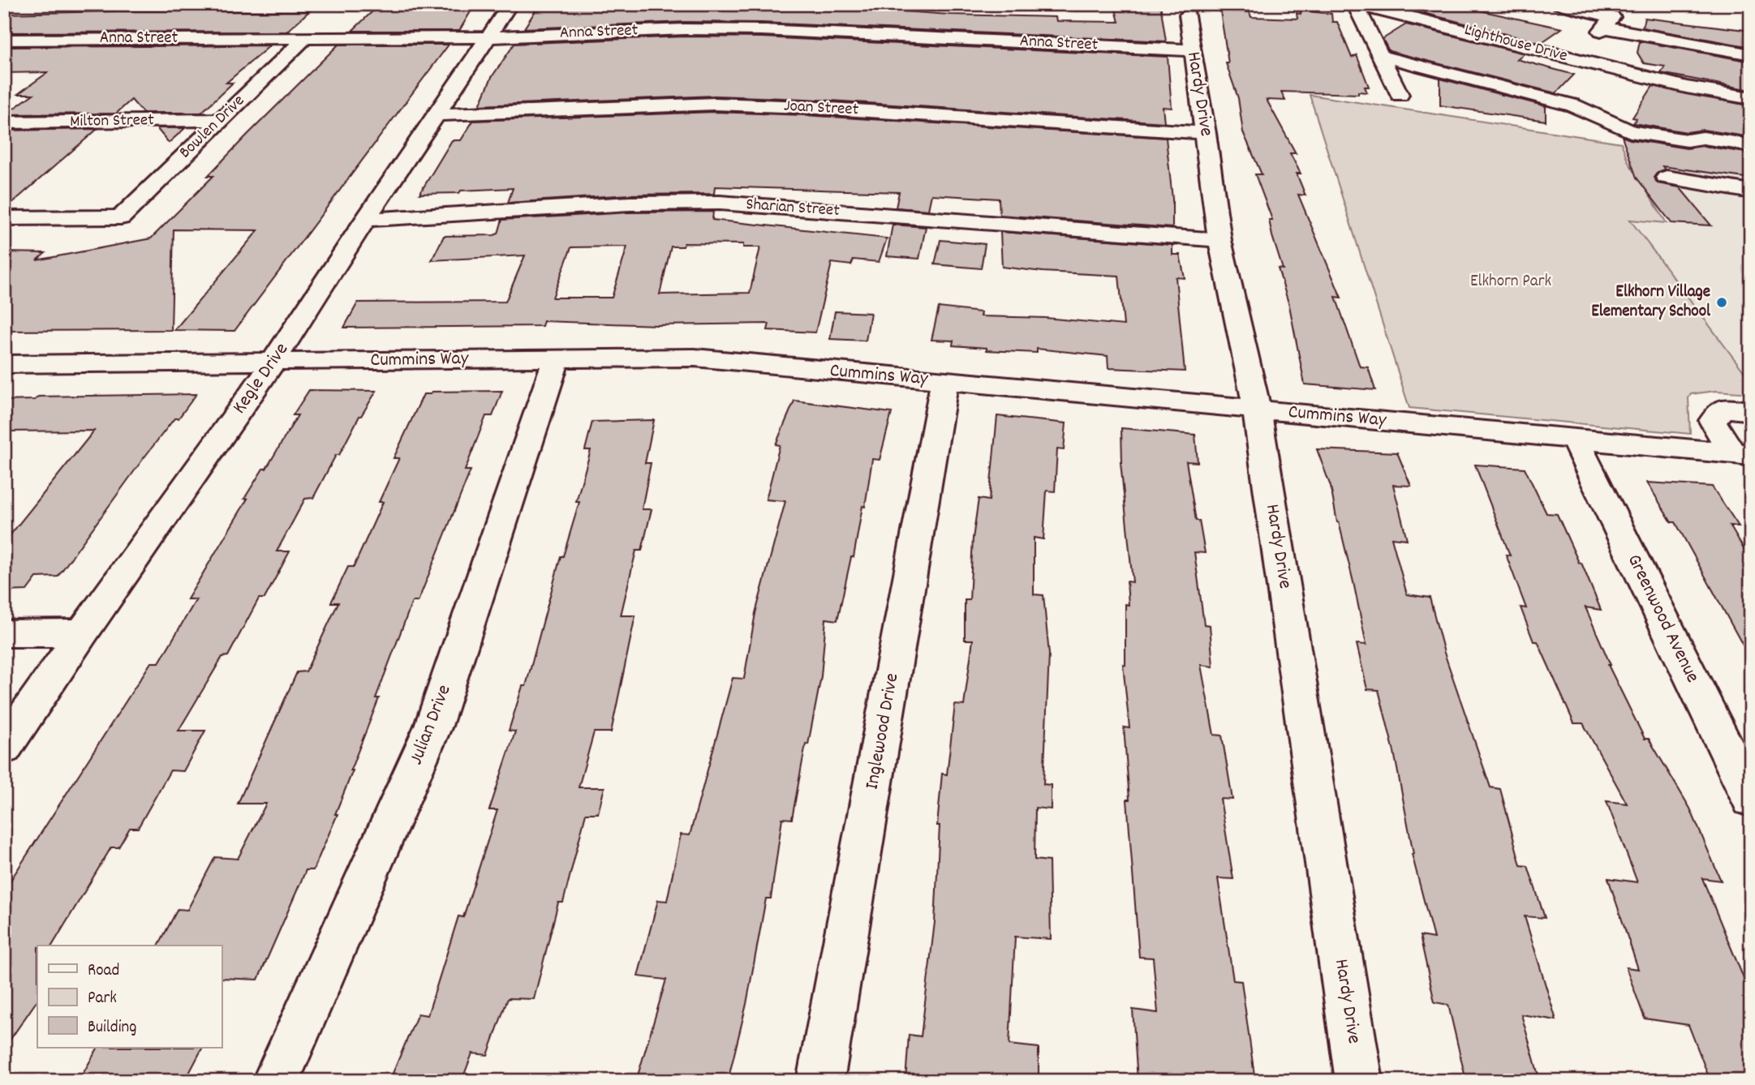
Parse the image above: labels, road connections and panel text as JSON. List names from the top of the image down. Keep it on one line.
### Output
{"streets":{"street":["Anna Street","Lighthouse Drive","Hardy Drive","Joan Street","Milton Street","Bowlen Drive","Sharian Street","Cummins Way","Kegle Drive","Greenwood Avenue","Julian Drive","Inglewood Drive"]},"crossings":[["Anna Street","Hardy Drive"],["Anna Street","Bowlen Drive"],["Anna Street","Kegle Drive"],["Hardy Drive","Joan Street"],["Hardy Drive","Sharian Street"],["Hardy Drive","Cummins Way"],["Joan Street","Kegle Drive"],["Milton Street","Bowlen Drive"],["Sharian Street","Kegle Drive"],["Cummins Way","Kegle Drive"],["Cummins Way","Greenwood Avenue"],["Cummins Way","Julian Drive"],["Cummins Way","Inglewood Drive"]],"parks":["Elkhorn Park"],"places":["Elkhorn Village Elementary School"],"legend":["Road","Park","Building"]}
